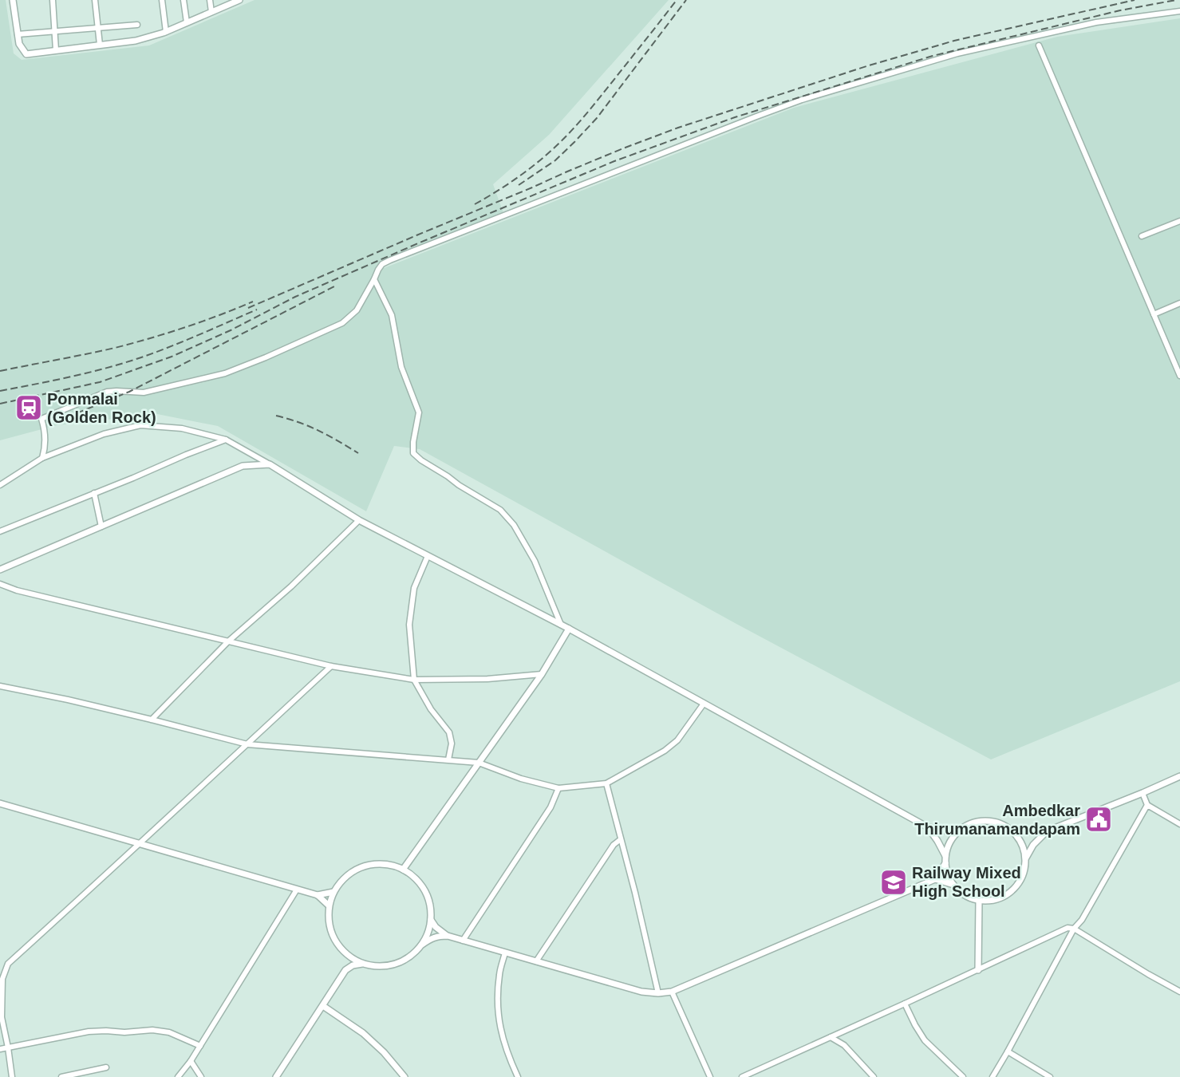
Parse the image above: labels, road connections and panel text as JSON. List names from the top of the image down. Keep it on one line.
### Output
{"places":{"station":["Ponmalai (Golden Rock)"],"public building":["Ambedkar Thirumanamandapam"],"school or university":["Railway Mixed High School"]}}
